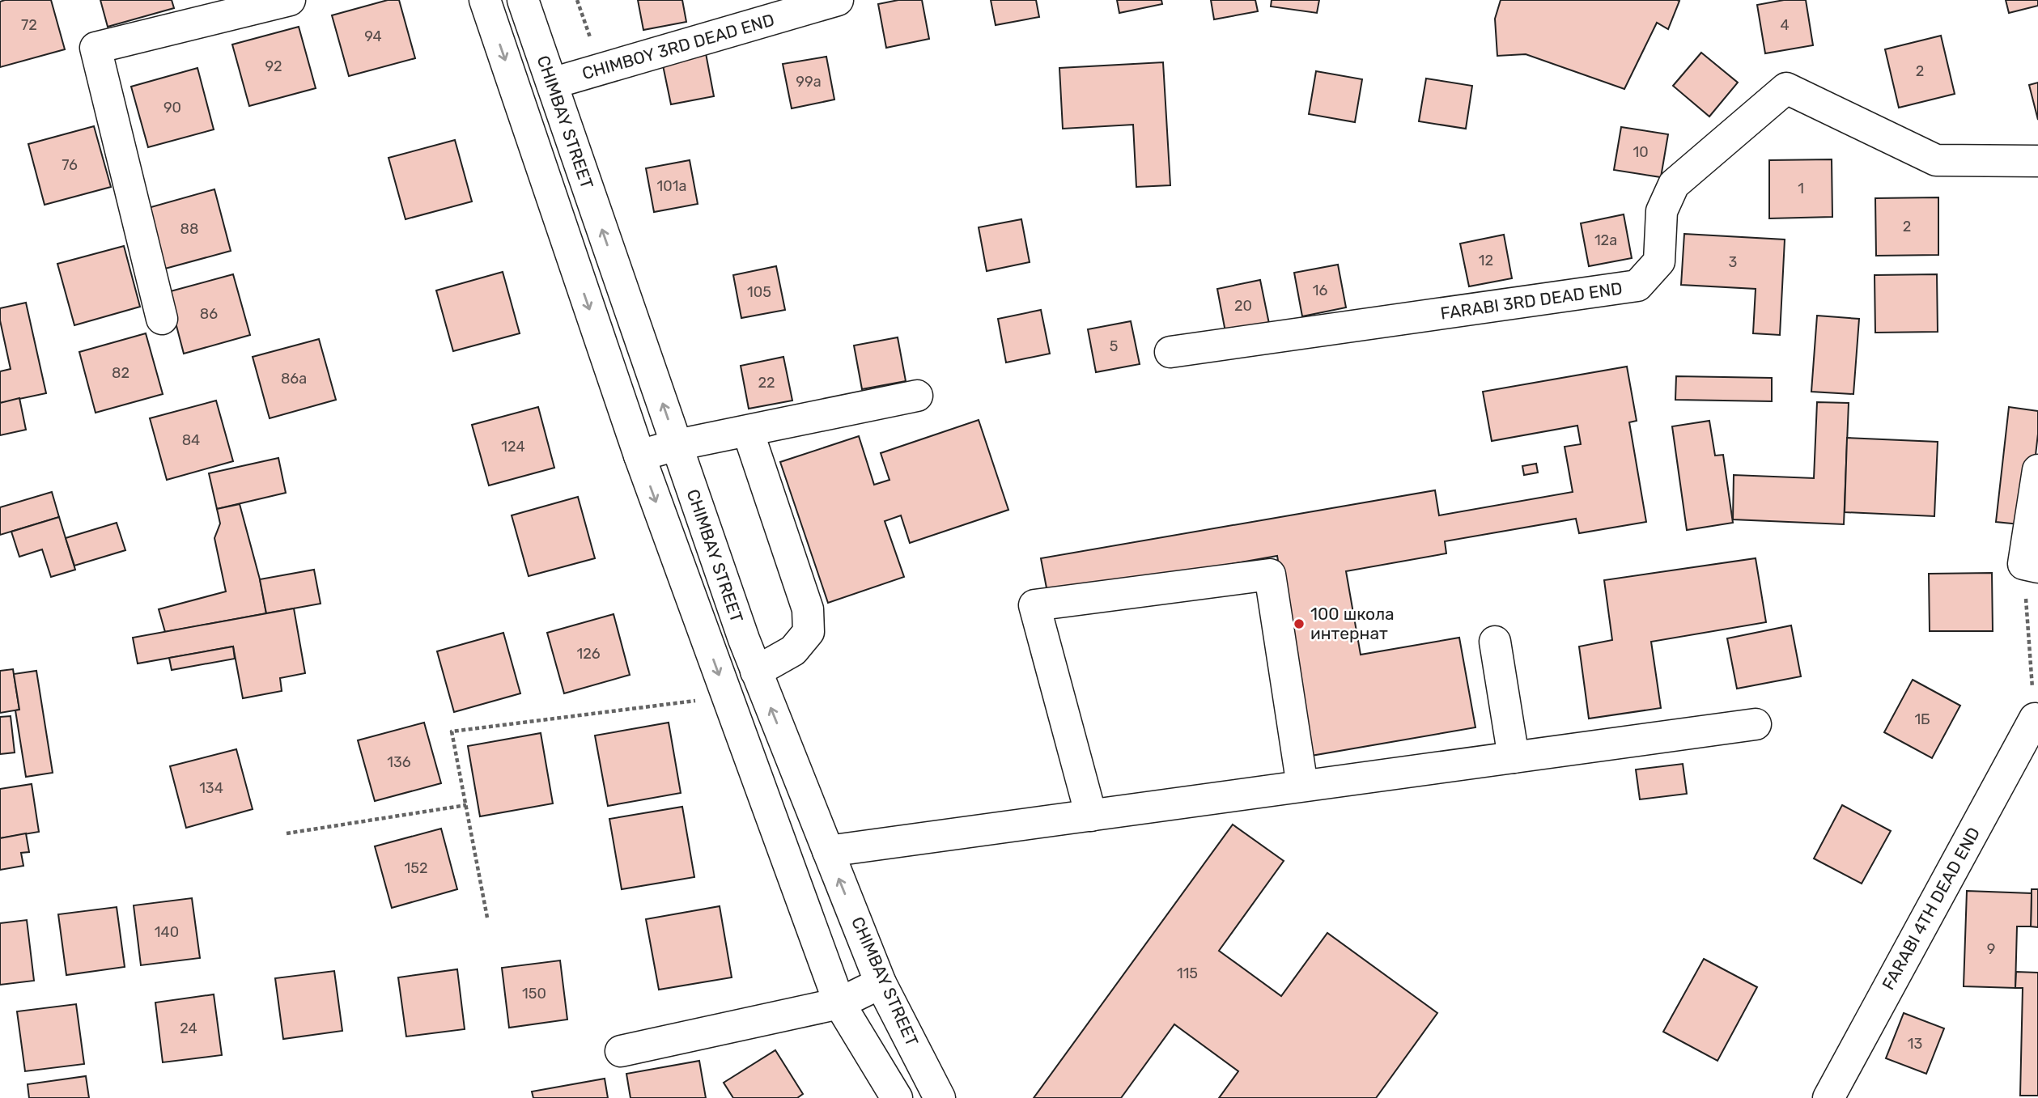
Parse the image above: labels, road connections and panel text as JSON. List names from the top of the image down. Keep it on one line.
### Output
{"streets":{"street":["CHIMBOY 3RD DEAD END","CHIMBAY STREET","FARABI 3RD DEAD END","FARABI 4TH DEAD END"]},"crossings":[["CHIMBOY 3RD DEAD END","CHIMBAY STREET"]],"places":["100 школа интернат"],"house_numbers":["72","4","94","92","2","99a","90","10","76","101a","1","2","88","12a","12","3","16","105","20","86","5","82","86a","22","84","124","126","1Б","136","134","152","140","9","115","150","24","13"]}
